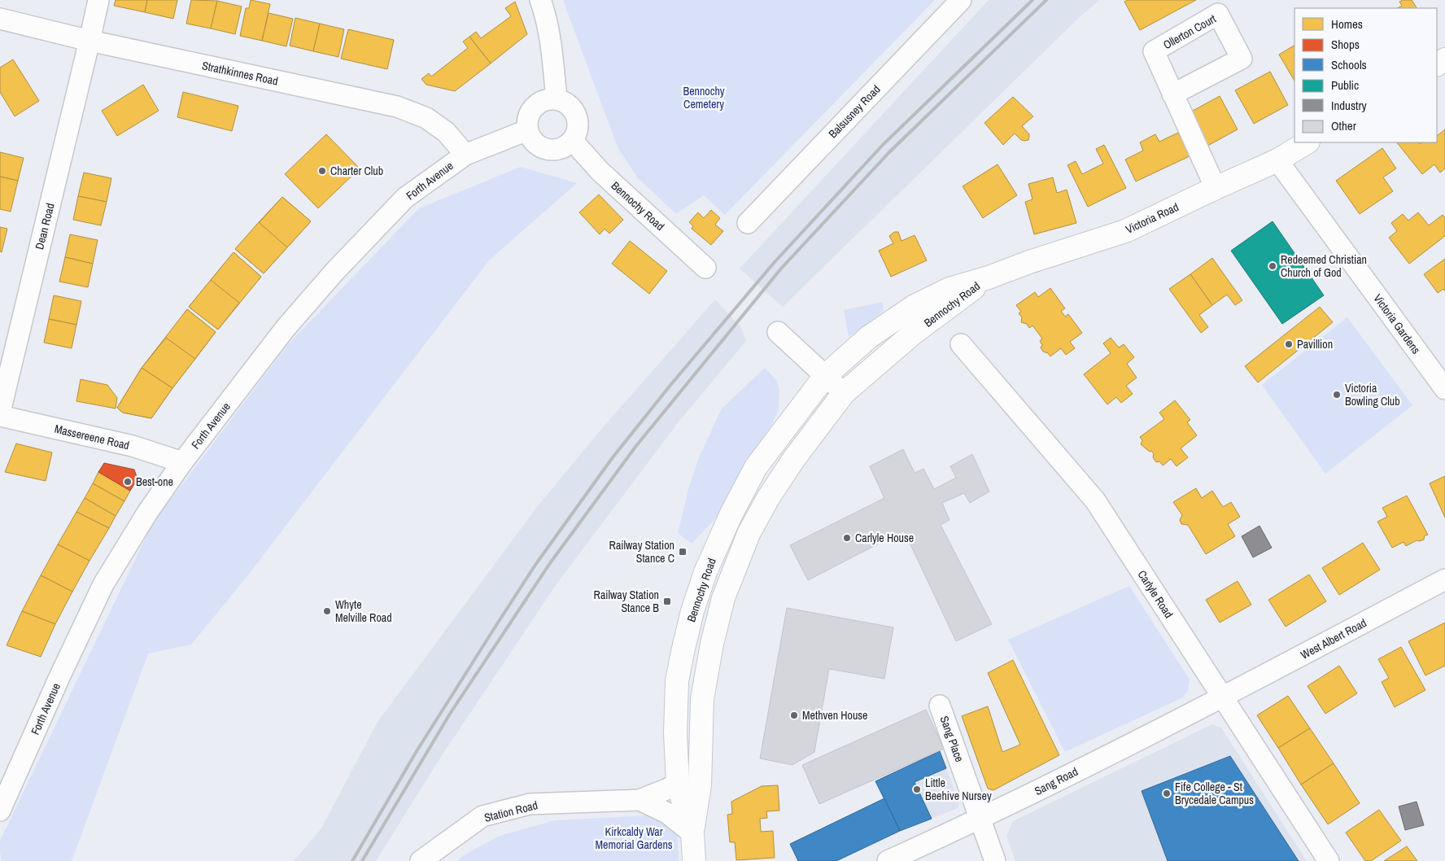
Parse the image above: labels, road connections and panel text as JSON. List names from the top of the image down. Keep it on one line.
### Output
{"streets":{"main road":["Bennochy Road","Victoria Road"],"street":["Strathkinnes Road","Balsusney Road","Forth Avenue","Dean Road","Victoria Gardens","Massereene Road","Carlyle Road","West Albert Road","Sang Place","Sang Road","Station Road"]},"crossings":[["Strathkinnes Road","Forth Avenue"],["Strathkinnes Road","Dean Road"],["Forth Avenue","Bennochy Road"],["Forth Avenue","Massereene Road"],["Bennochy Road","Victoria Road"],["Bennochy Road","Station Road"],["Victoria Road","Victoria Gardens"],["Carlyle Road","West Albert Road"],["Carlyle Road","Sang Road"],["West Albert Road","Sang Road"],["Sang Place","Sang Road"]],"parks":["Bennochy Cemetery","Kirkcaldy War Memorial Gardens"],"places":{"other":["Charter Club","Redeemed Christian Church of God","Pavillion","Victoria Bowling Club","Best-one","Carlyle House","Whyte Melville Road","Methven House","Little Beehive Nursey","Fife College - St Brycedale Campus"],"transit":["Railway Station Stance C","Railway Station Stance B"]},"legend":["Homes","Shops","Schools","Public","Industry","Other"]}
